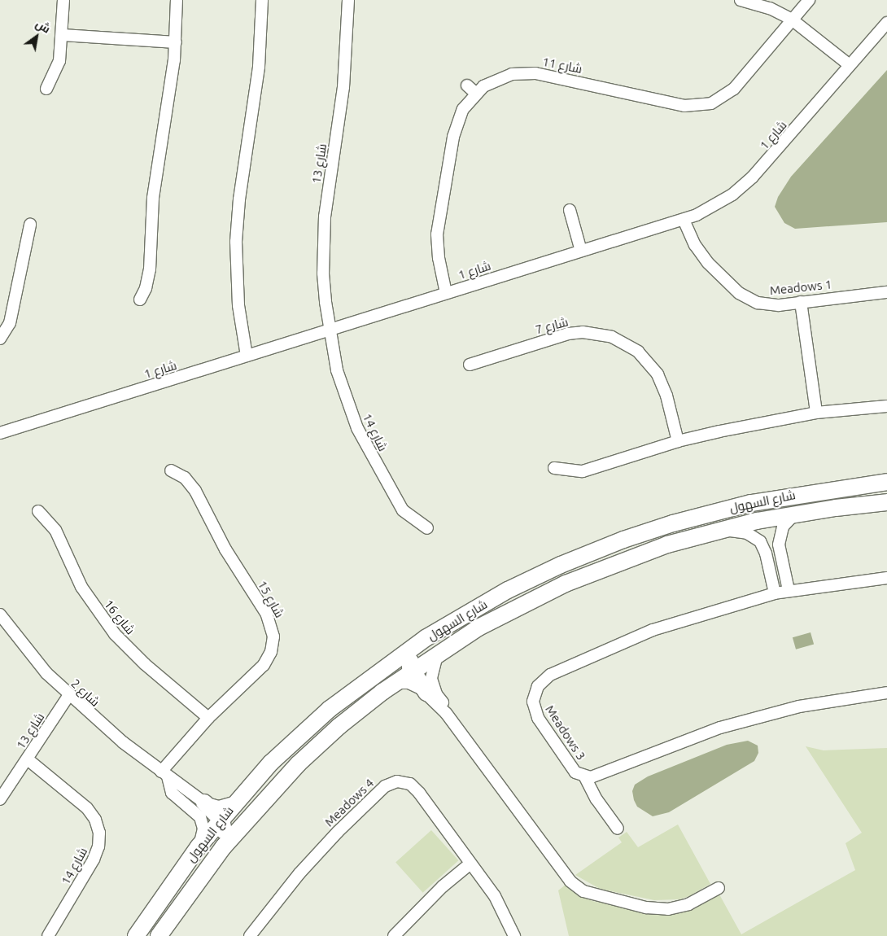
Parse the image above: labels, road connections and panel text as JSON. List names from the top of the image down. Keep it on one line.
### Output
{"streets":{"main road":["شارع السهول"],"street":["شارع 11","شارع 1","شارع 13","Meadows 1","شارع 7","شارع 14","شارع 15","شارع 16","شارع 2","Meadows 3","Meadows 4"]},"crossings":[["شارع 11","شارع 1"],["شارع 1","شارع 13"],["شارع 1","Meadows 1"],["شارع 1","شارع 14"],["شارع 13","شارع 14"],["شارع 13","شارع 2"],["شارع 15","شارع 16"],["شارع 15","شارع 2"]],"north":"top right"}
